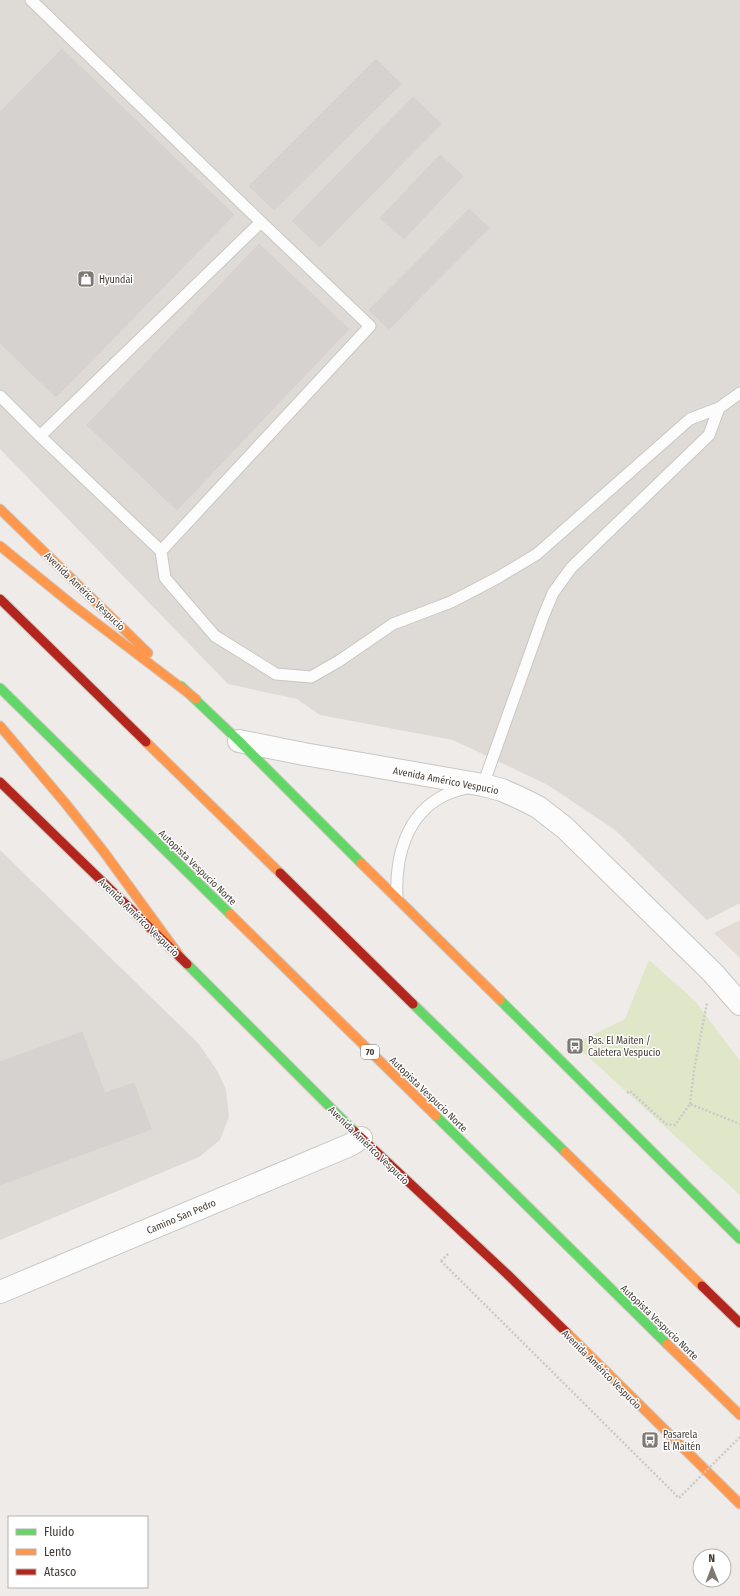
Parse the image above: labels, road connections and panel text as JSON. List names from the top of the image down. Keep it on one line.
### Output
{"streets":{"main road":["Avenida Américo Vespucio","Autopista Vespucio Norte","70"],"street":["Camino San Pedro"]},"crossings":[["Avenida Américo Vespucio","Camino San Pedro"]],"places":{"shop":["Hyundai"],"bus stop":["Pas. El Maiten / Caletera Vespucio","Pasarela El Maitén"]},"legend":["Fluido","Lento","Atasco"],"north":"top"}
